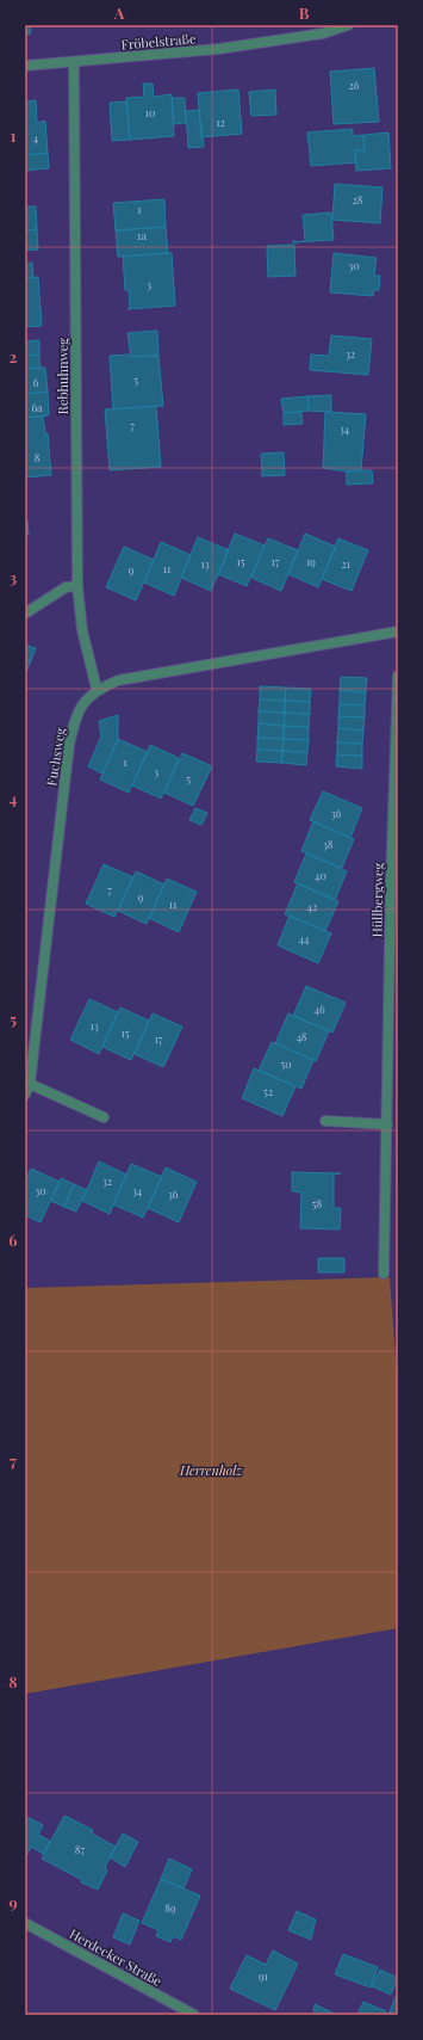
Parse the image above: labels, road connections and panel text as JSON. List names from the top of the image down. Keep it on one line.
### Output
{"streets":{"street":["Fröbelstraße","Rebhuhnweg","Fuchsweg","Hüllbergweg","Herdecker Straße"]},"crossings":[["Fröbelstraße","Rebhuhnweg"],["Rebhuhnweg","Fuchsweg"]],"parks":["Herrenholz"],"house_numbers":["26","10","12","4","28","1","1a","30","3","32","5","6","6a","7","34","8","15","17","19","13","21","11","9","1","3","5","36","38","40","7","9","11","42","44","46","13","15","48","17","50","52","32","30","34","36","58","87","89","91"],"grid":{"columns":["A","B"],"rows":["1","2","3","4","5","6","7","8","9"]}}
